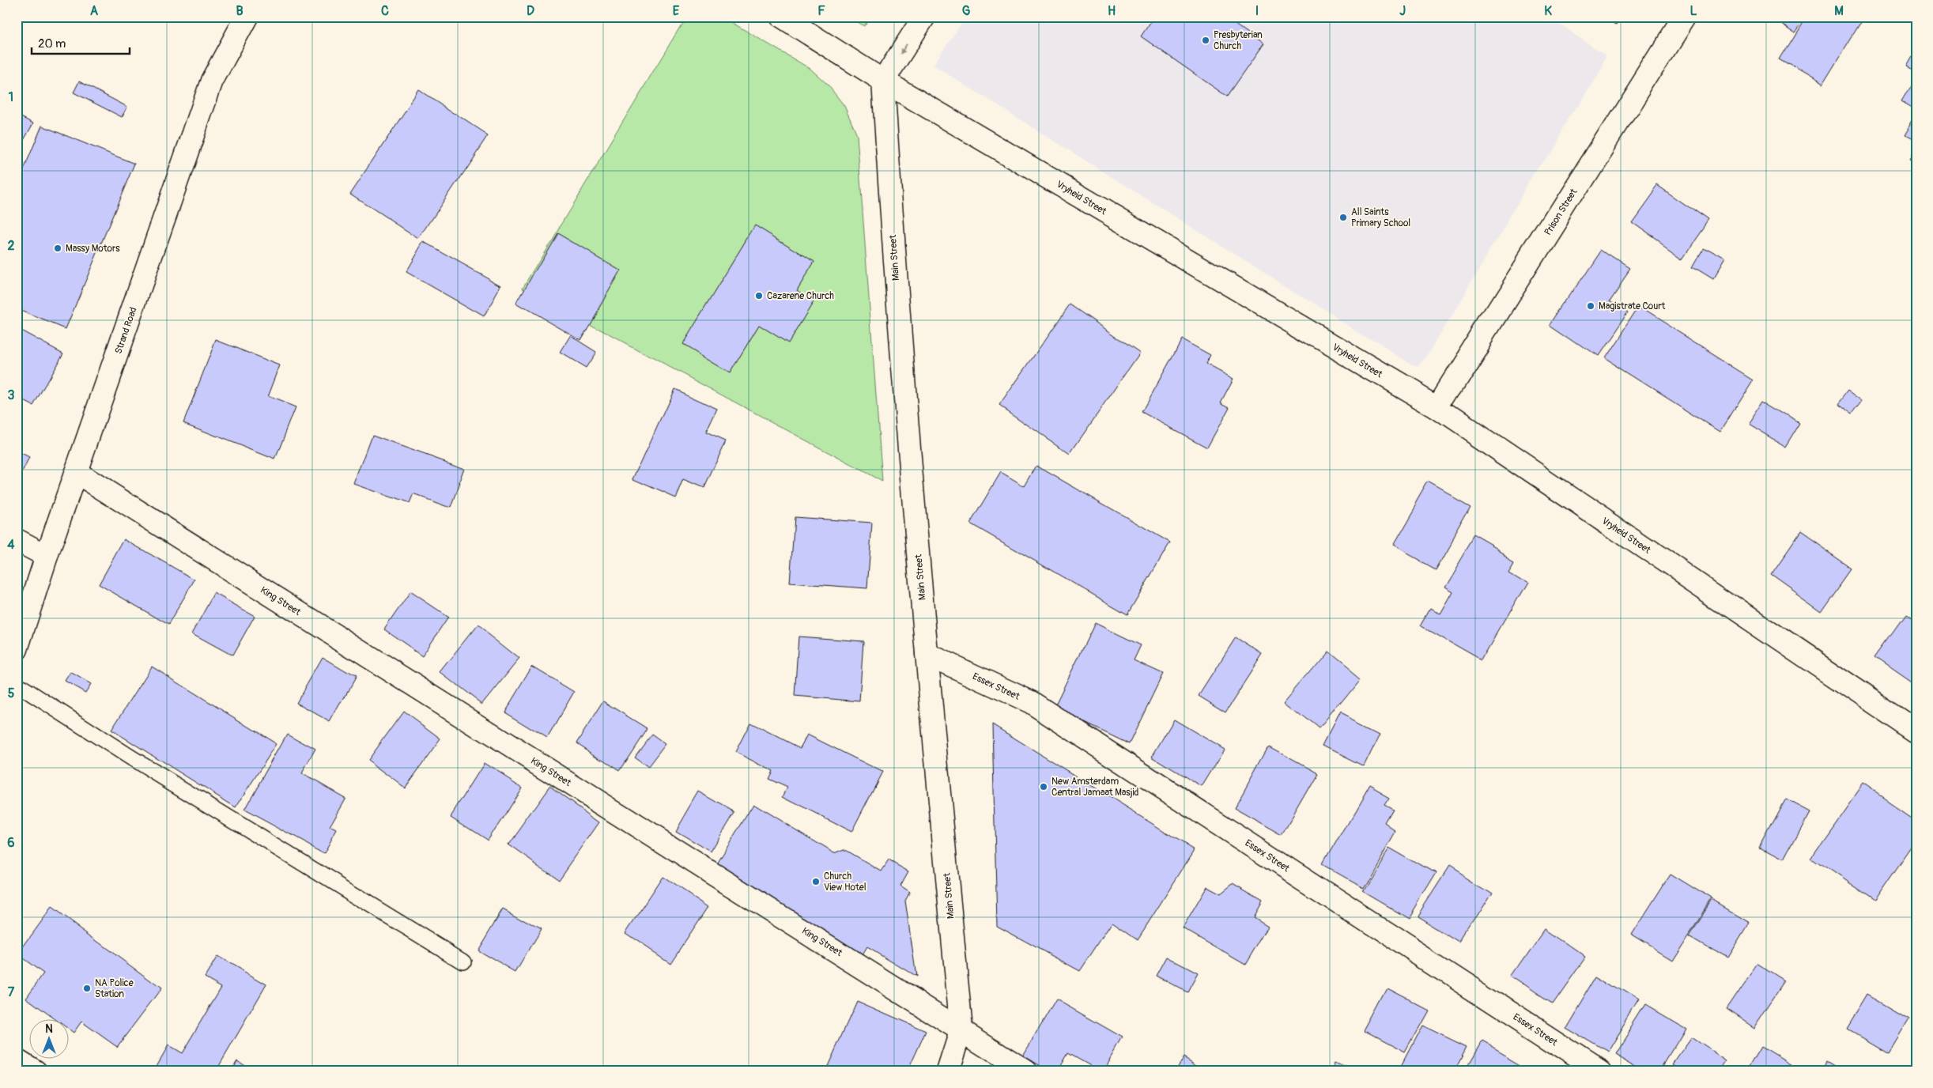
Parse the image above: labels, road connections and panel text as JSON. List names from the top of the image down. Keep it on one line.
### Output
{"streets":{"street":["Vryheid Street","Prison Street","Main Street","Strand Road","King Street","Essex Street"]},"crossings":[["Vryheid Street","Prison Street"],["Vryheid Street","Main Street"],["Main Street","King Street"],["Main Street","Essex Street"],["Strand Road","King Street"]],"places":["Presbyterian Church","All Saints Primary School","Massy Motors","Cazarene Church","Magistrate Court","New Amsterdam Central Jamaat Masjid","Church View Hotel","NA Police Station"],"scale_bar":"20 m","north":"top","grid":{"columns":["A","B","C","D","E","F","G","H","I","J","K","L","M"],"rows":["1","2","3","4","5","6","7"]}}
